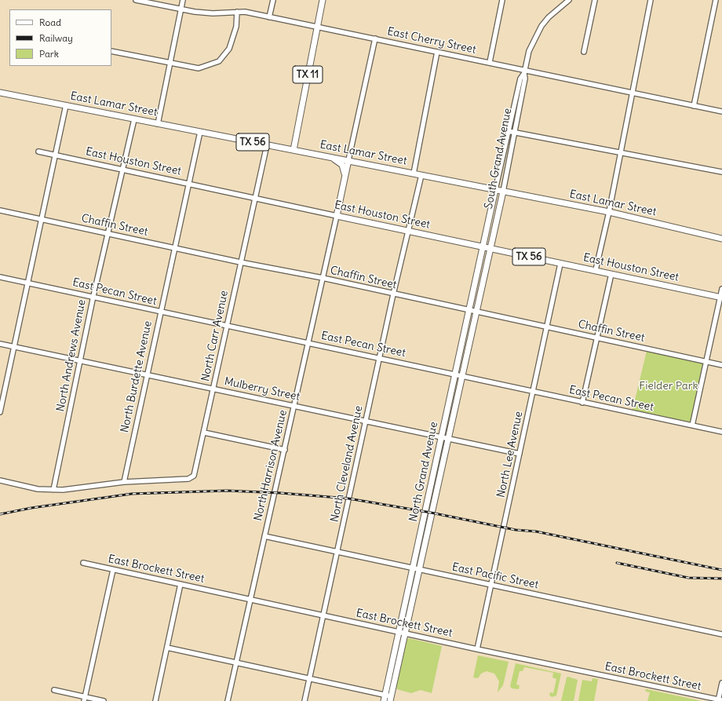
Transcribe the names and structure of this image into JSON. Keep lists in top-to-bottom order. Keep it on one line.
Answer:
{"streets":{"main road":["TX 11","East Lamar Street","TX 56","South Grand Avenue","East Houston Street","North Grand Avenue"],"street":["East Cherry Street","Chaffin Street","East Pecan Street","North Carr Avenue","North Andrews Avenue","North Burdette Avenue","Mulberry Street","North Lee Avenue","North Cleveland Avenue","North Harrison Avenue","East Brockett Street","East Pacific Street"]},"crossings":[["East Cherry Street","TX 11"],["East Cherry Street","South Grand Avenue"],["TX 11","East Lamar Street"],["East Lamar Street","South Grand Avenue"],["East Lamar Street","North Carr Avenue"],["East Lamar Street","North Andrews Avenue"],["East Lamar Street","North Burdette Avenue"],["East Lamar Street","North Cleveland Avenue"],["South Grand Avenue","East Houston Street"],["South Grand Avenue","North Grand Avenue"],["East Houston Street","North Carr Avenue"],["East Houston Street","North Andrews Avenue"],["East Houston Street","North Burdette Avenue"],["East Houston Street","North Lee Avenue"],["East Houston Street","North Cleveland Avenue"],["East Houston Street","North Harrison Avenue"],["East Houston Street","North Grand Avenue"],["Chaffin Street","North Carr Avenue"],["Chaffin Street","North Andrews Avenue"],["Chaffin Street","North Burdette Avenue"],["Chaffin Street","North Lee Avenue"],["Chaffin Street","North Cleveland Avenue"],["Chaffin Street","North Harrison Avenue"],["Chaffin Street","North Grand Avenue"],["East Pecan Street","North Carr Avenue"],["East Pecan Street","North Andrews Avenue"],["East Pecan Street","North Burdette Avenue"],["East Pecan Street","North Lee Avenue"],["East Pecan Street","North Cleveland Avenue"],["East Pecan Street","North Harrison Avenue"],["East Pecan Street","North Grand Avenue"],["North Carr Avenue","North Burdette Avenue"],["North Carr Avenue","Mulberry Street"],["North Andrews Avenue","Mulberry Street"],["North Burdette Avenue","Mulberry Street"],["Mulberry Street","North Lee Avenue"],["Mulberry Street","North Cleveland Avenue"],["Mulberry Street","North Harrison Avenue"],["Mulberry Street","North Grand Avenue"],["North Lee Avenue","East Brockett Street"],["North Lee Avenue","East Pacific Street"],["North Cleveland Avenue","East Brockett Street"],["North Cleveland Avenue","East Pacific Street"],["North Harrison Avenue","East Brockett Street"],["North Harrison Avenue","East Pacific Street"],["North Grand Avenue","East Brockett Street"],["North Grand Avenue","East Pacific Street"]],"parks":["Fielder Park"],"legend":["Road","Railway","Park"]}
